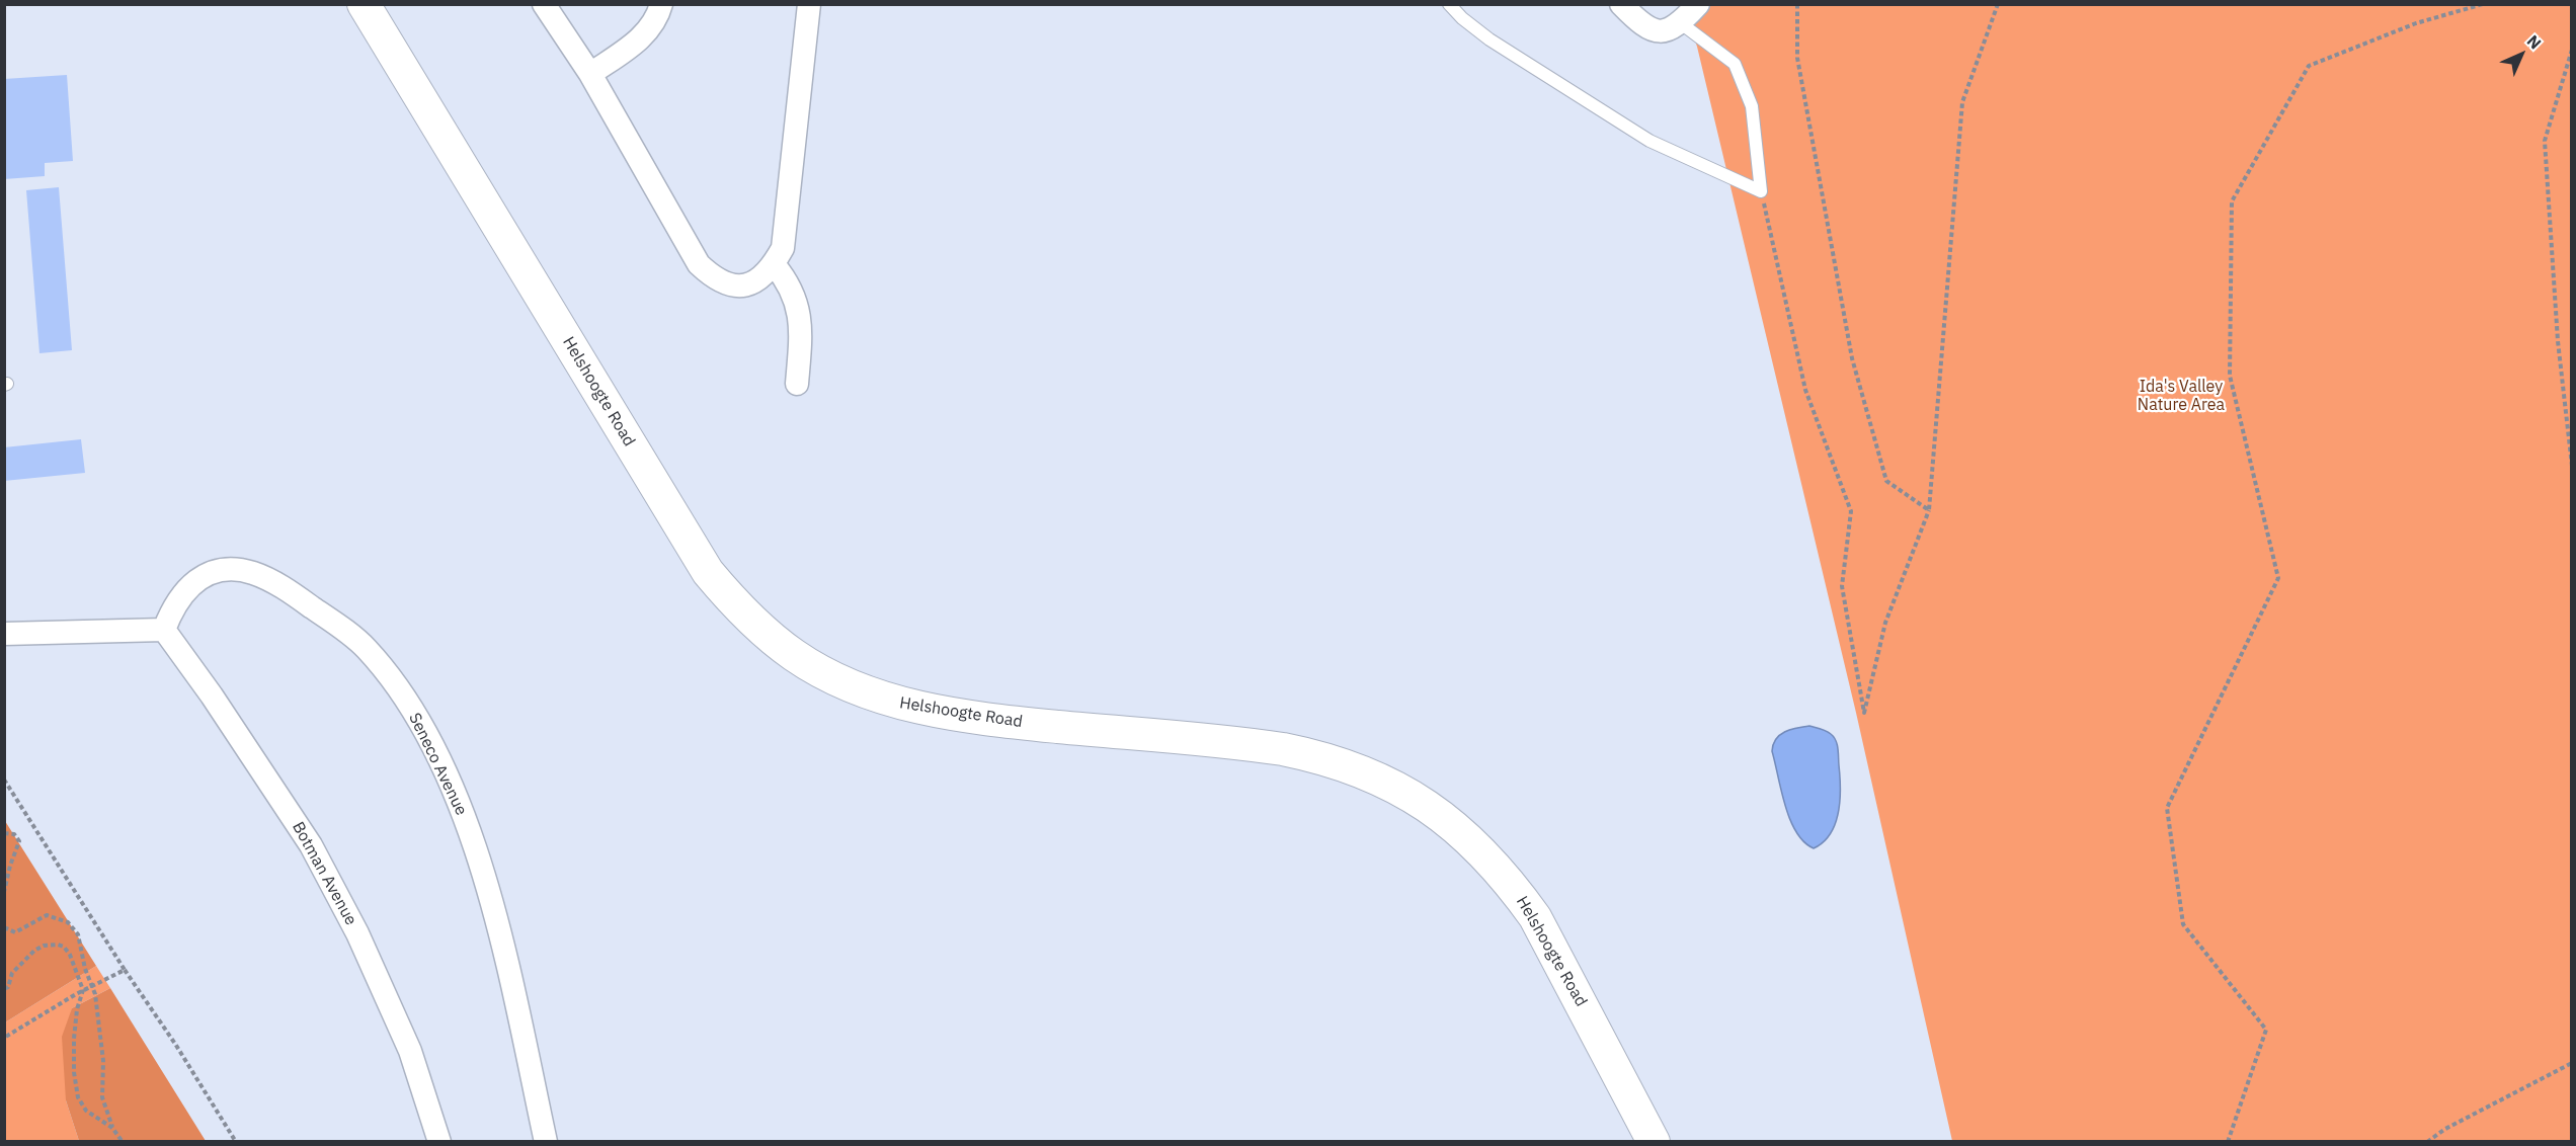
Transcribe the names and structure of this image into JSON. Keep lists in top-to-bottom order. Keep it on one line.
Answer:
{"streets":{"main road":["Helshoogte Road"],"street":["Seneco Avenue","Botman Avenue"]},"crossings":[["Seneco Avenue","Botman Avenue"]],"parks":["Ida's Valley Nature Area"],"north":"top right"}
